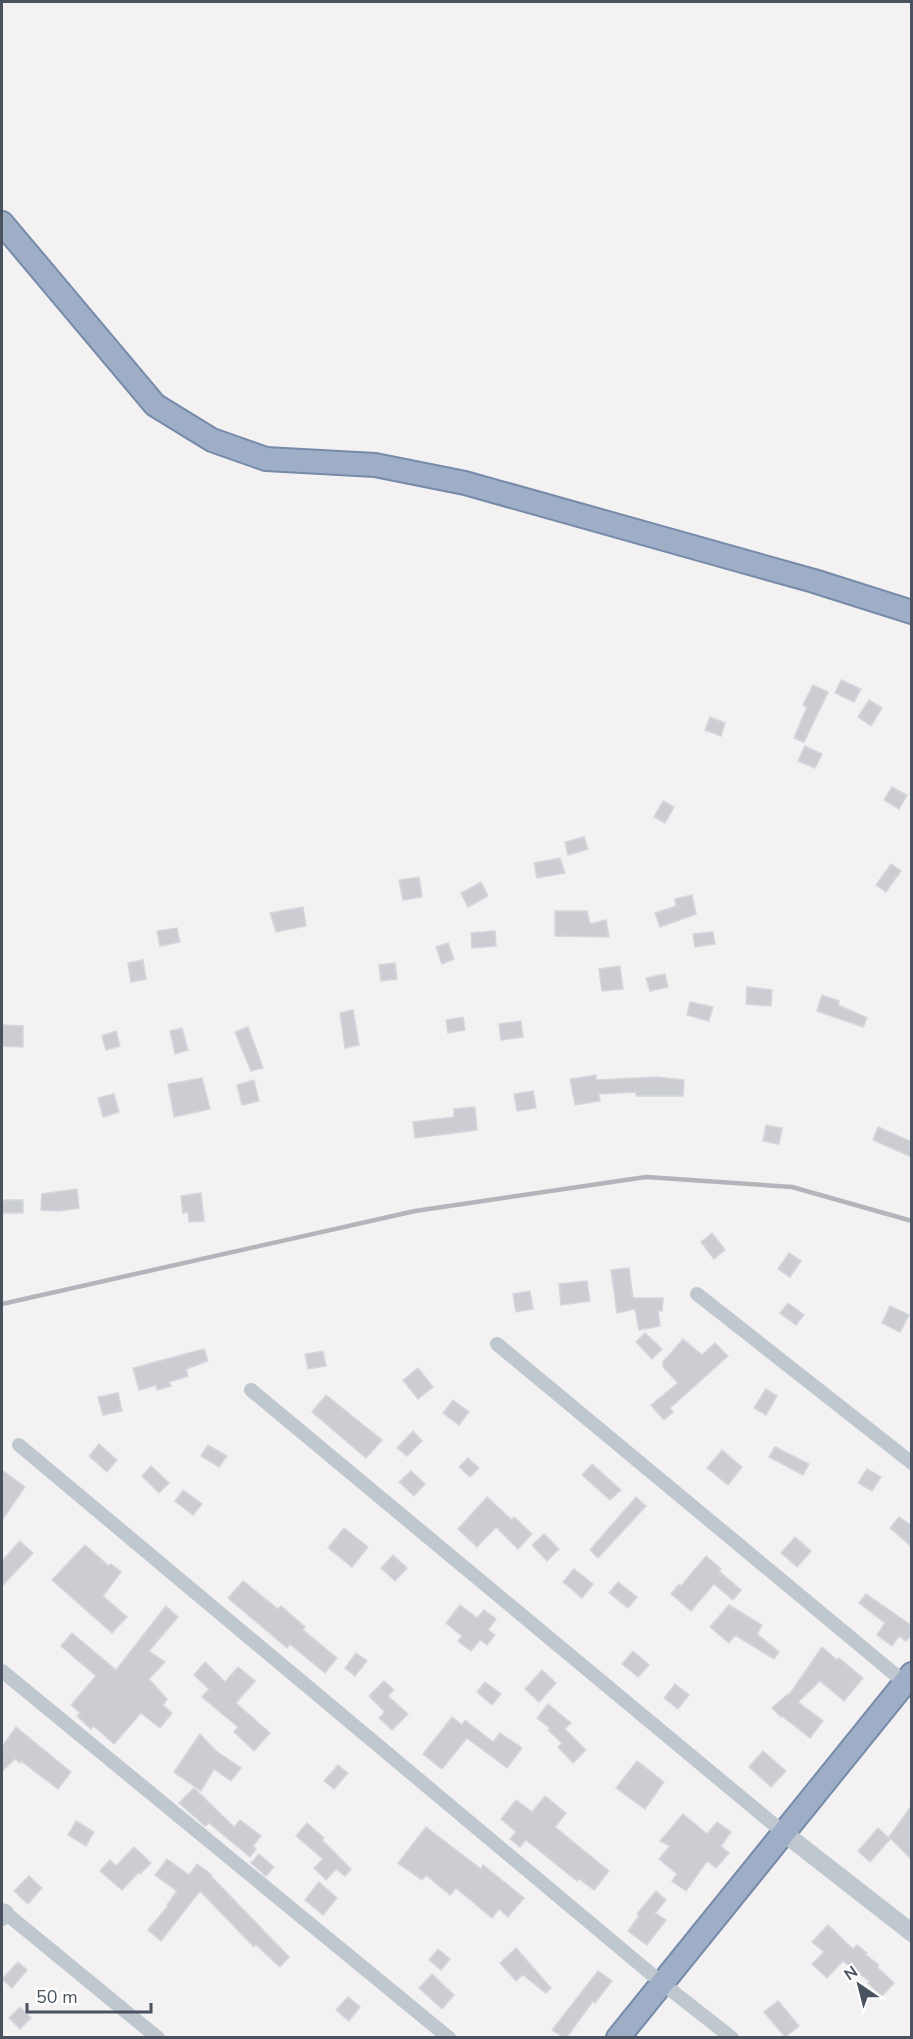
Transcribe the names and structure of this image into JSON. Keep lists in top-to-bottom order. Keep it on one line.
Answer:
{"scale_bar":"50 m","north":"top left"}
